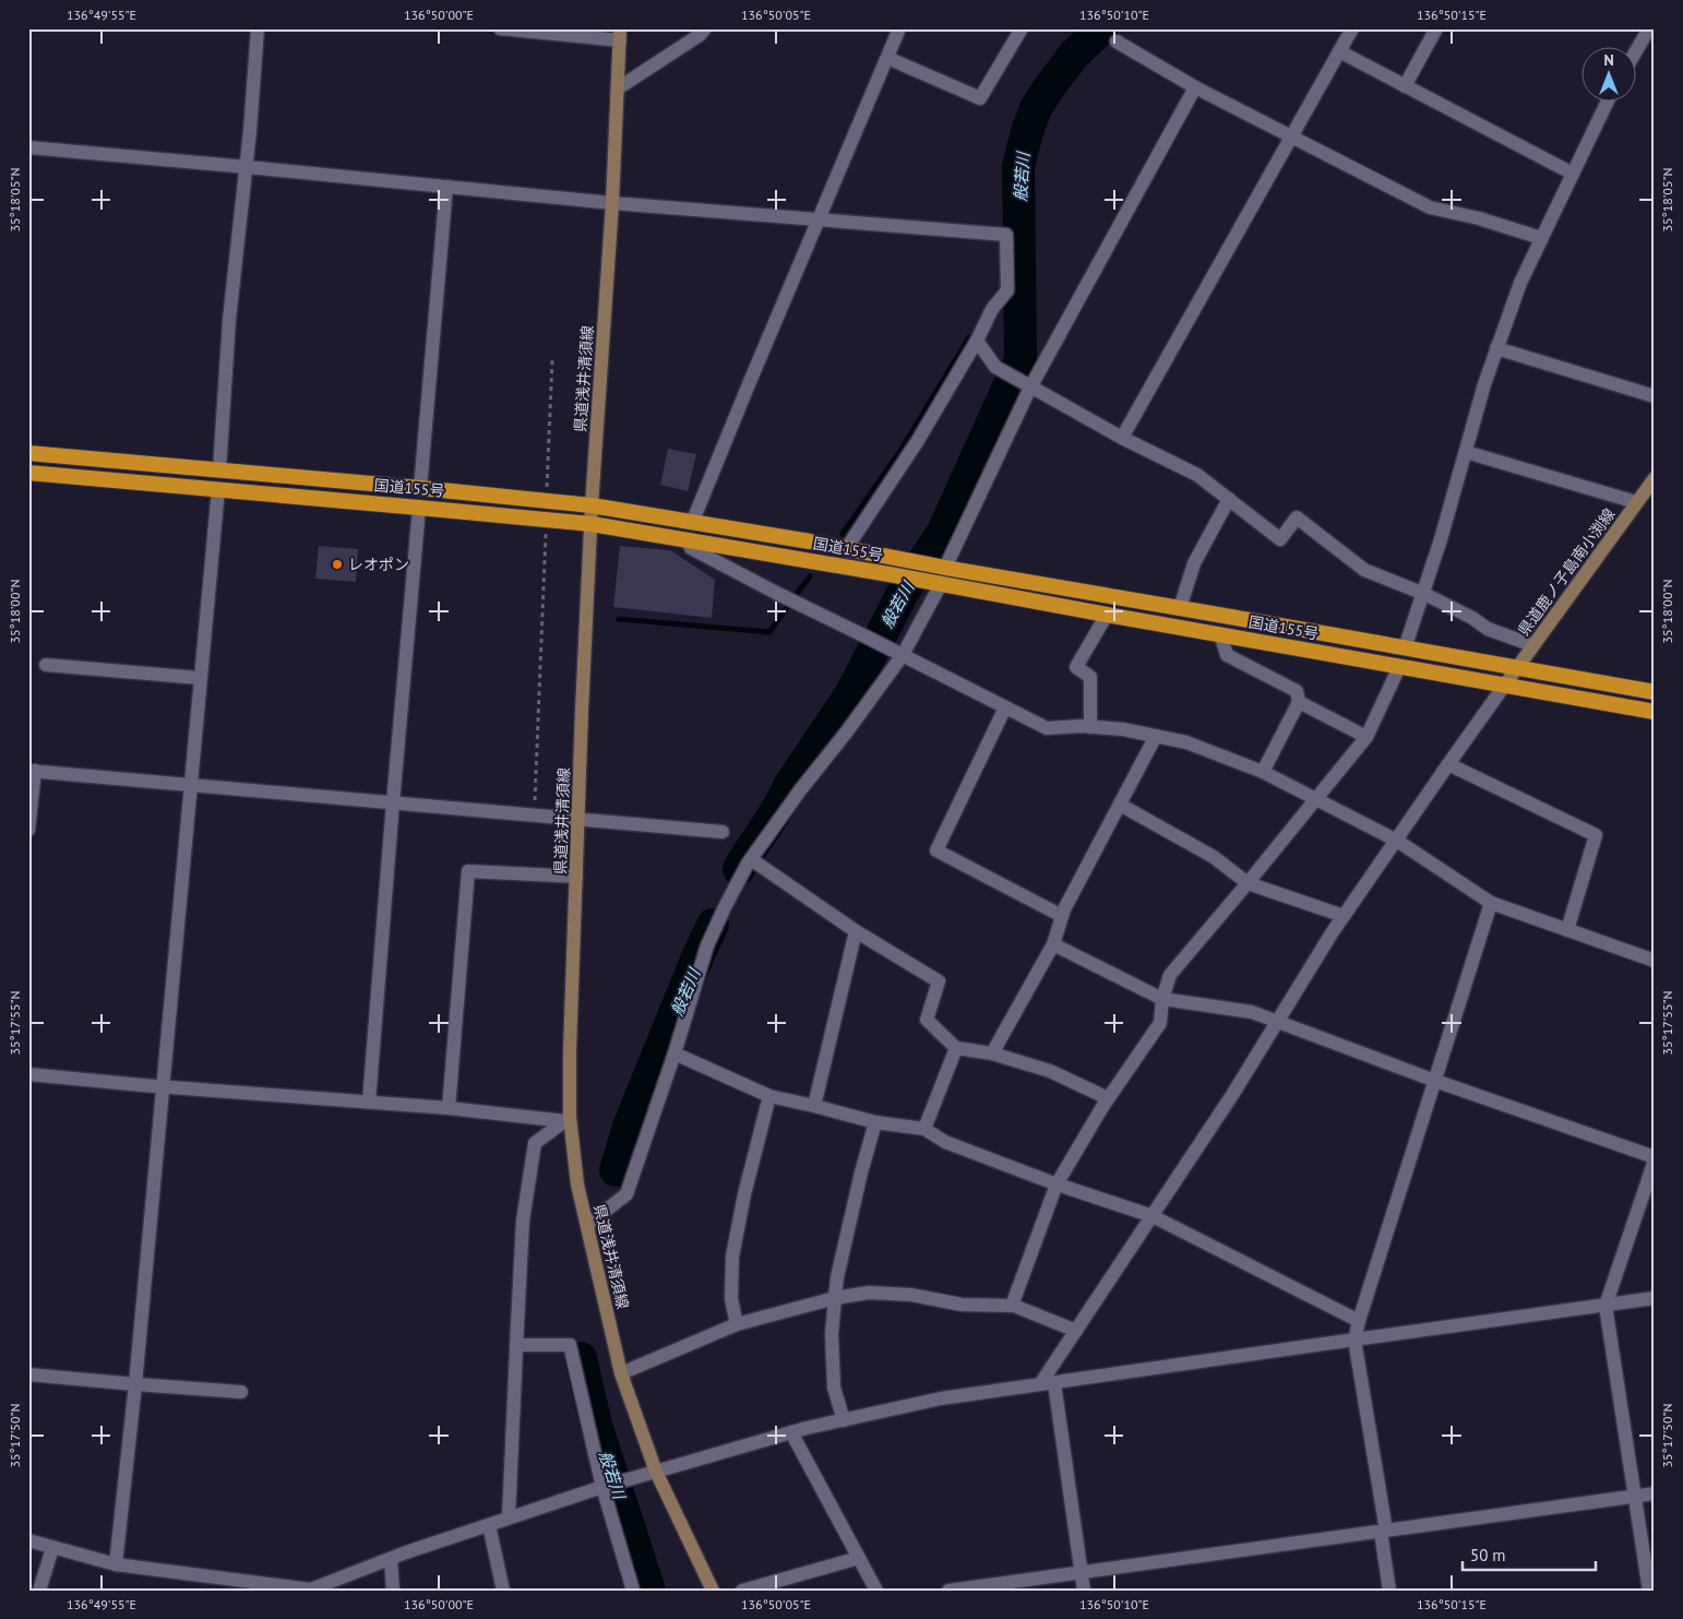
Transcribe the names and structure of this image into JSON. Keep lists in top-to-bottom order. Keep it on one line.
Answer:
{"streets":{"highway":["国道155号"],"main road":["県道浅井清須線","県道鹿ノ子島南小渕線"]},"crossings":[["県道浅井清須線","国道155号"],["国道155号","県道鹿ノ子島南小渕線"]],"water":["般若川"],"places":["レオポン"],"scale_bar":"50 m","north":"top","coordinates":["136°49'55\"E","136°50'00\"E","136°50'05\"E","136°50'10\"E","136°50'15\"E","35°18'05\"N","35°18'00\"N","35°17'55\"N","35°17'50\"N"]}
